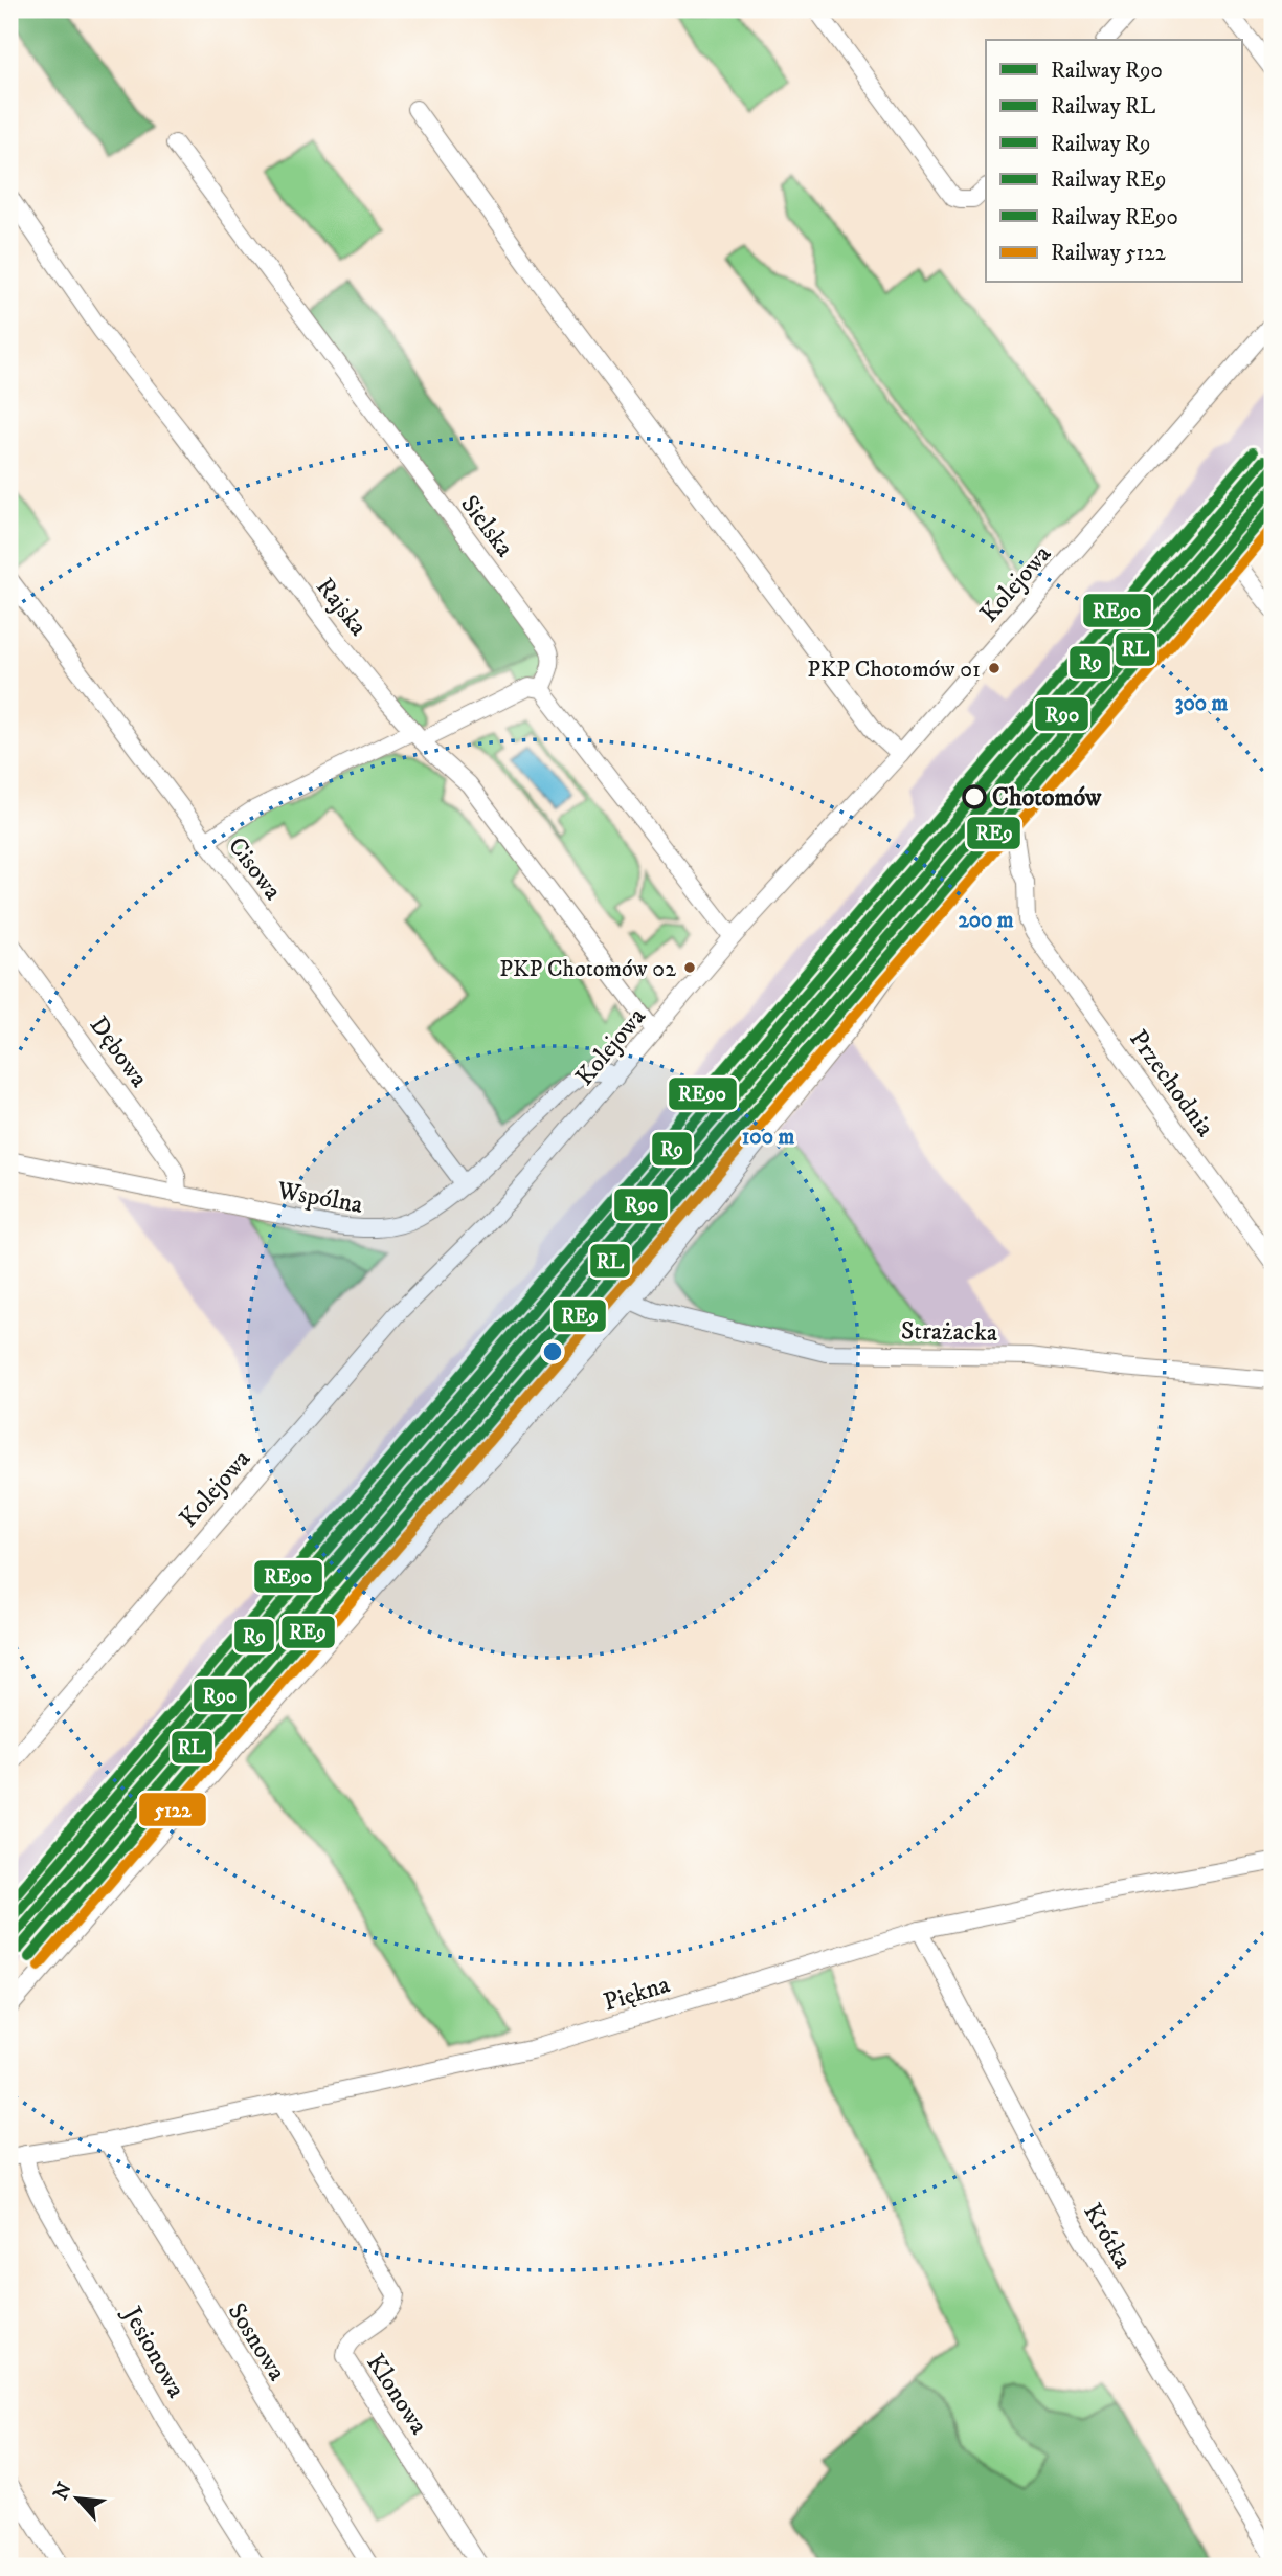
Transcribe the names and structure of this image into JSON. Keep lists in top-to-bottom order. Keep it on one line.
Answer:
{"streets":{"street":["Sielska","Kolejowa","Rajska","Cisowa","Dębowa","Przechodnia","Wspólna","Strażacka","Piękna","Krótka","Sosnowa","Jesionowa","Klonowa"]},"crossings":[["Kolejowa","Rajska"],["Kolejowa","Wspólna"],["Cisowa","Wspólna"],["Dębowa","Wspólna"],["Piękna","Krótka"],["Piękna","Sosnowa"],["Piękna","Jesionowa"],["Piękna","Klonowa"]],"places":["PKP Chotomów 01","Chotomów","PKP Chotomów 02"],"lines":["rail line RE90","rail line R9","rail line R90","rail line RL","rail line RE9","rail line 5122"],"legend":["Railway R90","Railway RL","Railway R9","Railway RE9","Railway RE90","Railway 5122"],"north":"top left","rings":["300 m","200 m","100 m"]}
